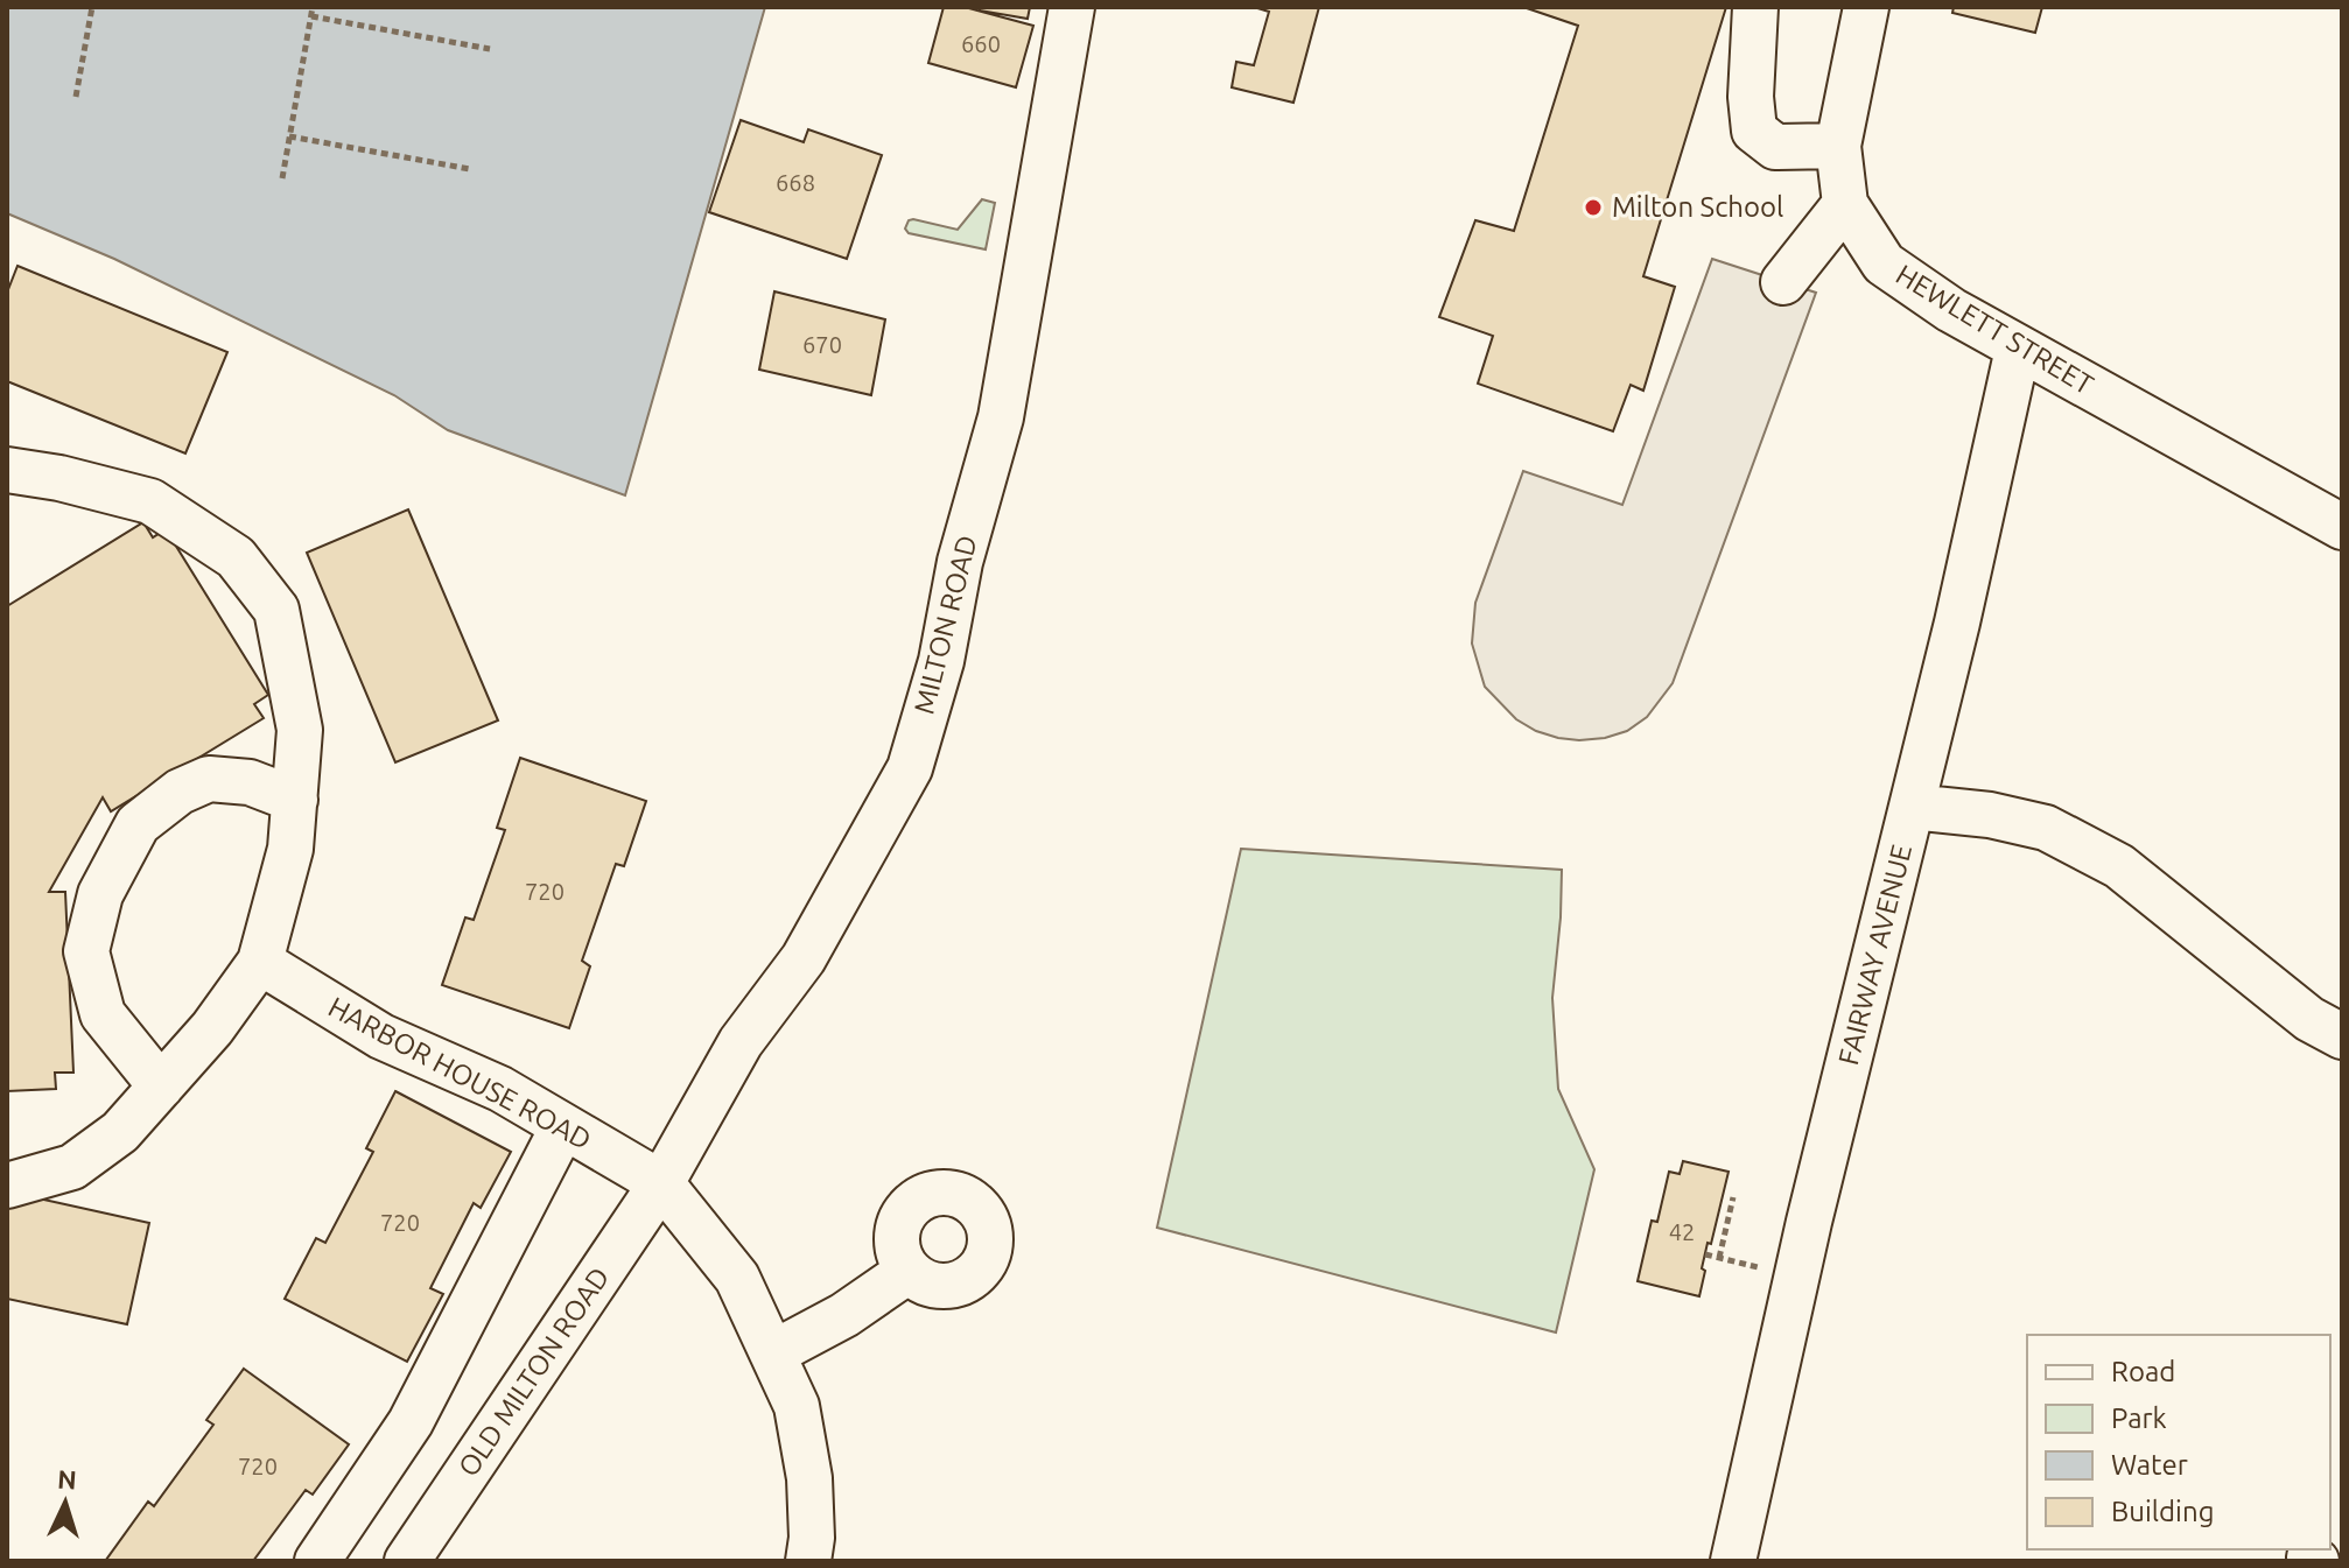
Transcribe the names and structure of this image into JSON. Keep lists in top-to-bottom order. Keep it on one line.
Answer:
{"streets":{"street":["HEWLETT STREET","MILTON ROAD","FAIRWAY AVENUE","HARBOR HOUSE ROAD","OLD MILTON ROAD"]},"crossings":[["HEWLETT STREET","FAIRWAY AVENUE"],["MILTON ROAD","HARBOR HOUSE ROAD"],["MILTON ROAD","OLD MILTON ROAD"],["HARBOR HOUSE ROAD","OLD MILTON ROAD"]],"places":["Milton School"],"house_numbers":["660","668","670","720","720","42","720"],"legend":["Road","Park","Water","Building"],"north":"top"}
